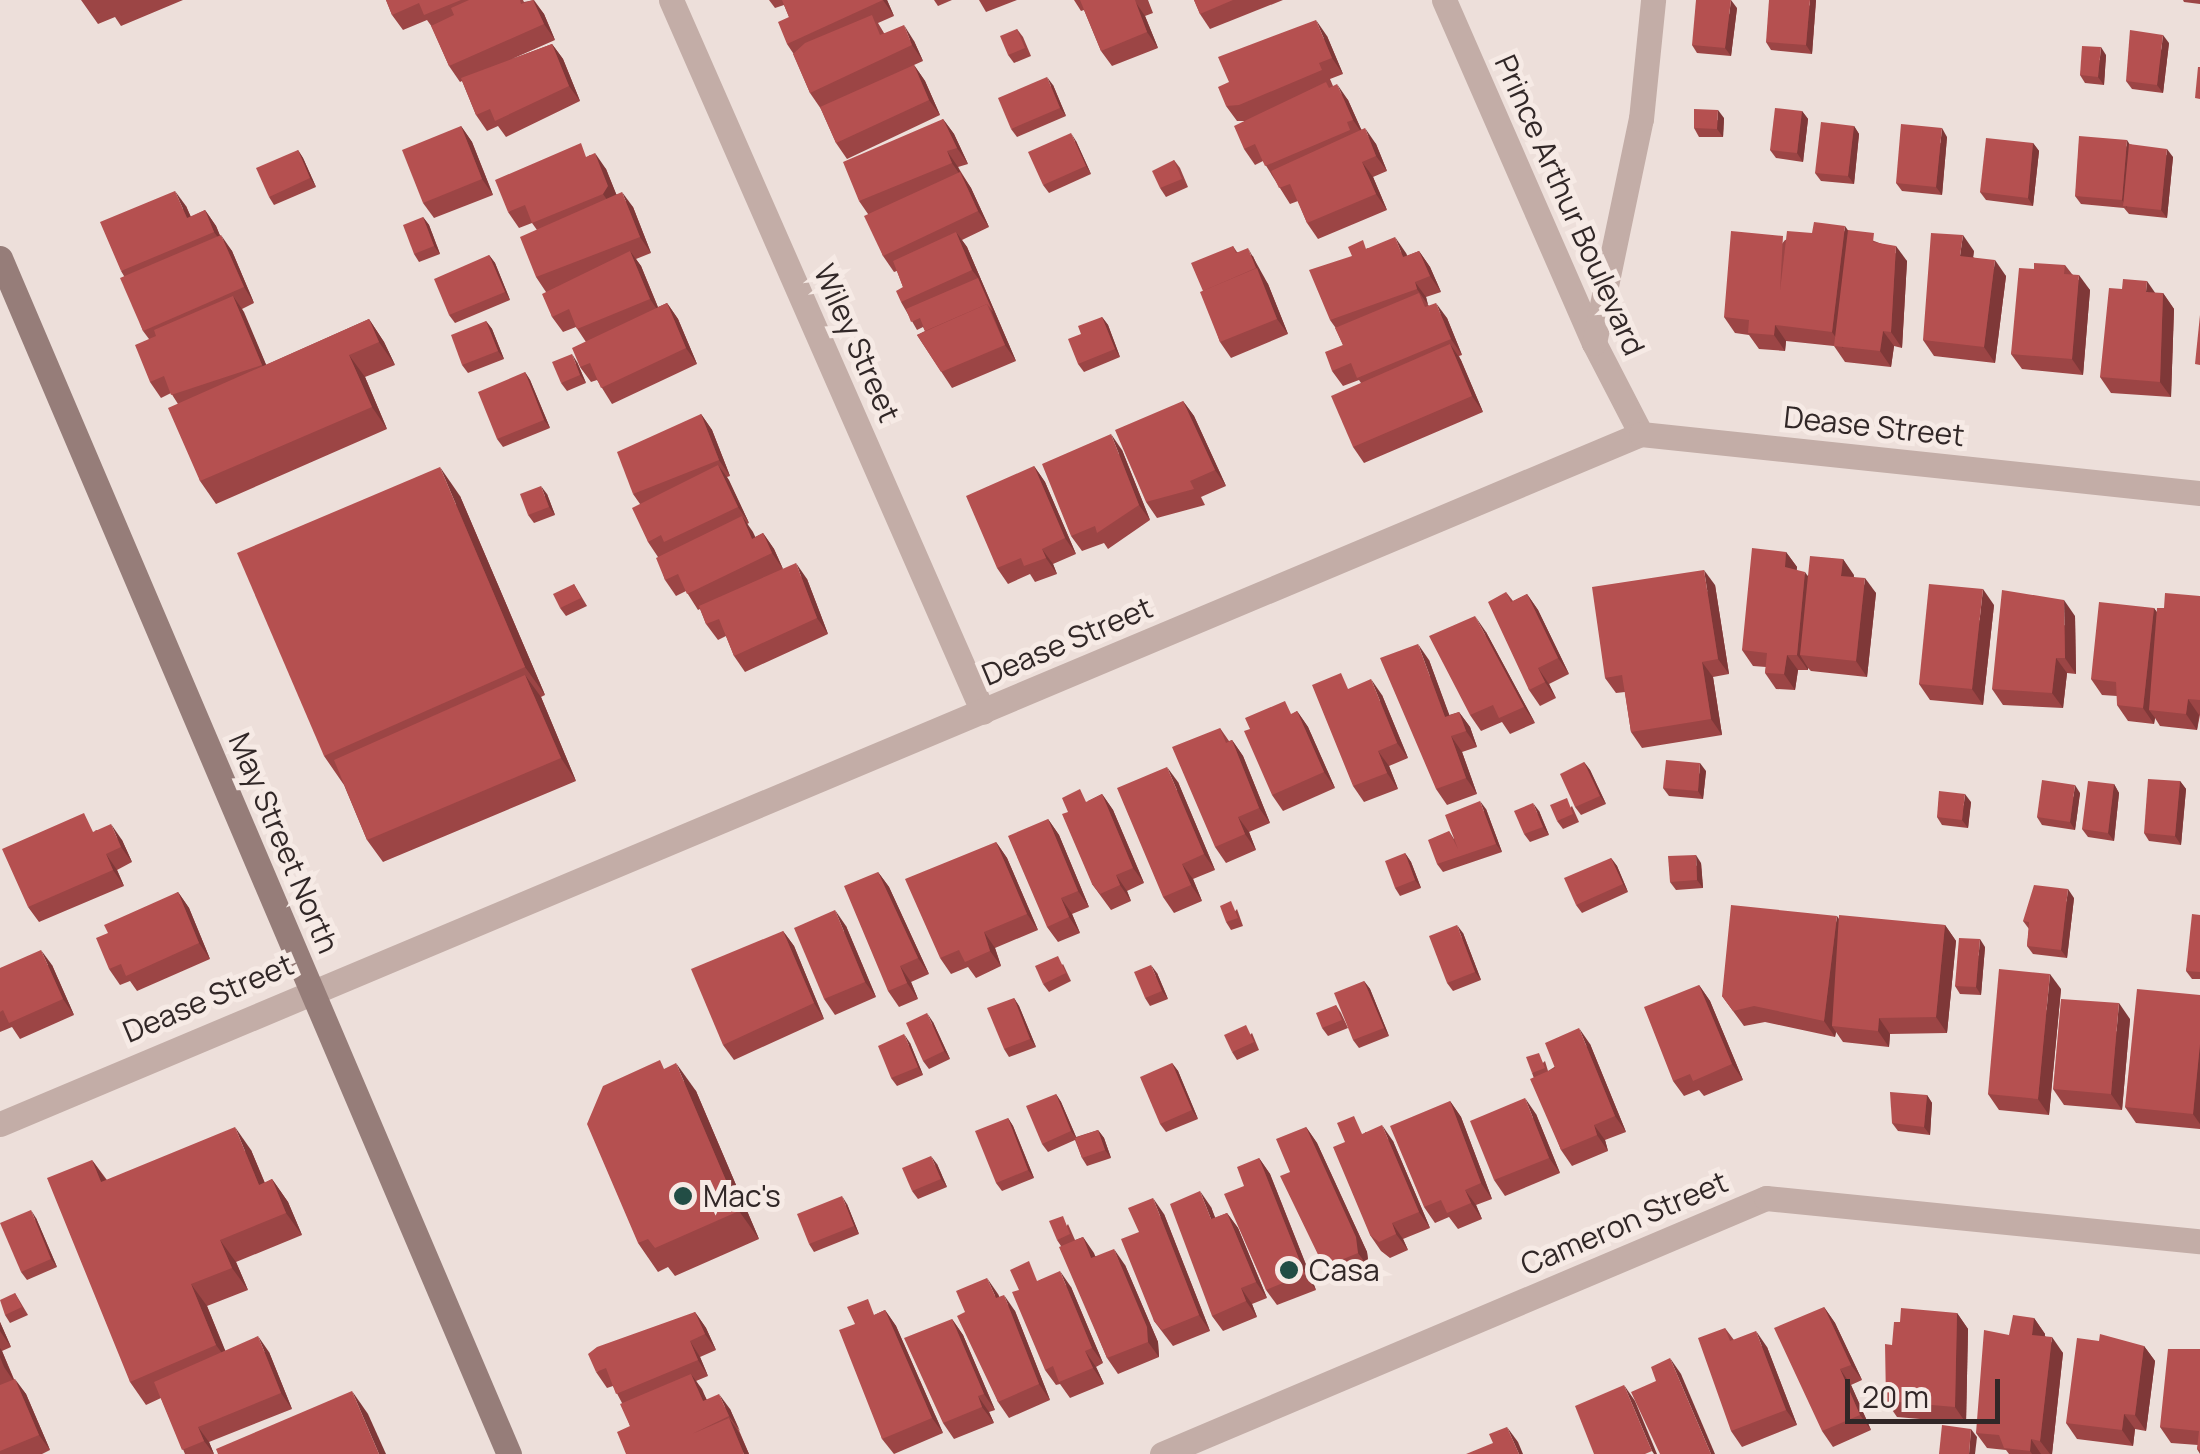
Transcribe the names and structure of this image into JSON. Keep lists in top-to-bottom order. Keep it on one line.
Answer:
{"streets":{"main road":["May Street North"],"street":["Prince Arthur Boulevard","Wiley Street","Dease Street","Cameron Street"]},"crossings":[["Prince Arthur Boulevard","Dease Street"],["Wiley Street","Dease Street"],["Dease Street","May Street North"]],"places":["Mac's","Casa"],"scale_bar":"20 m"}
